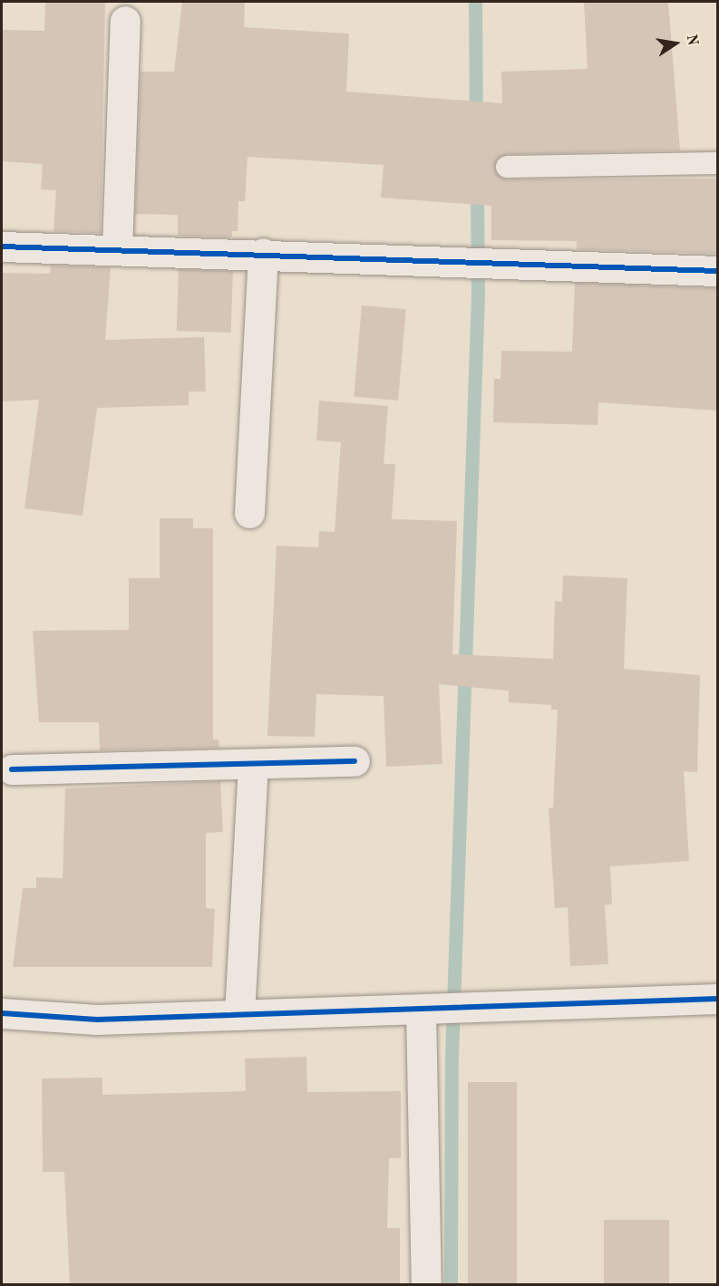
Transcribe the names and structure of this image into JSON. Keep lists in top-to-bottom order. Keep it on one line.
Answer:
{"north":"right"}
